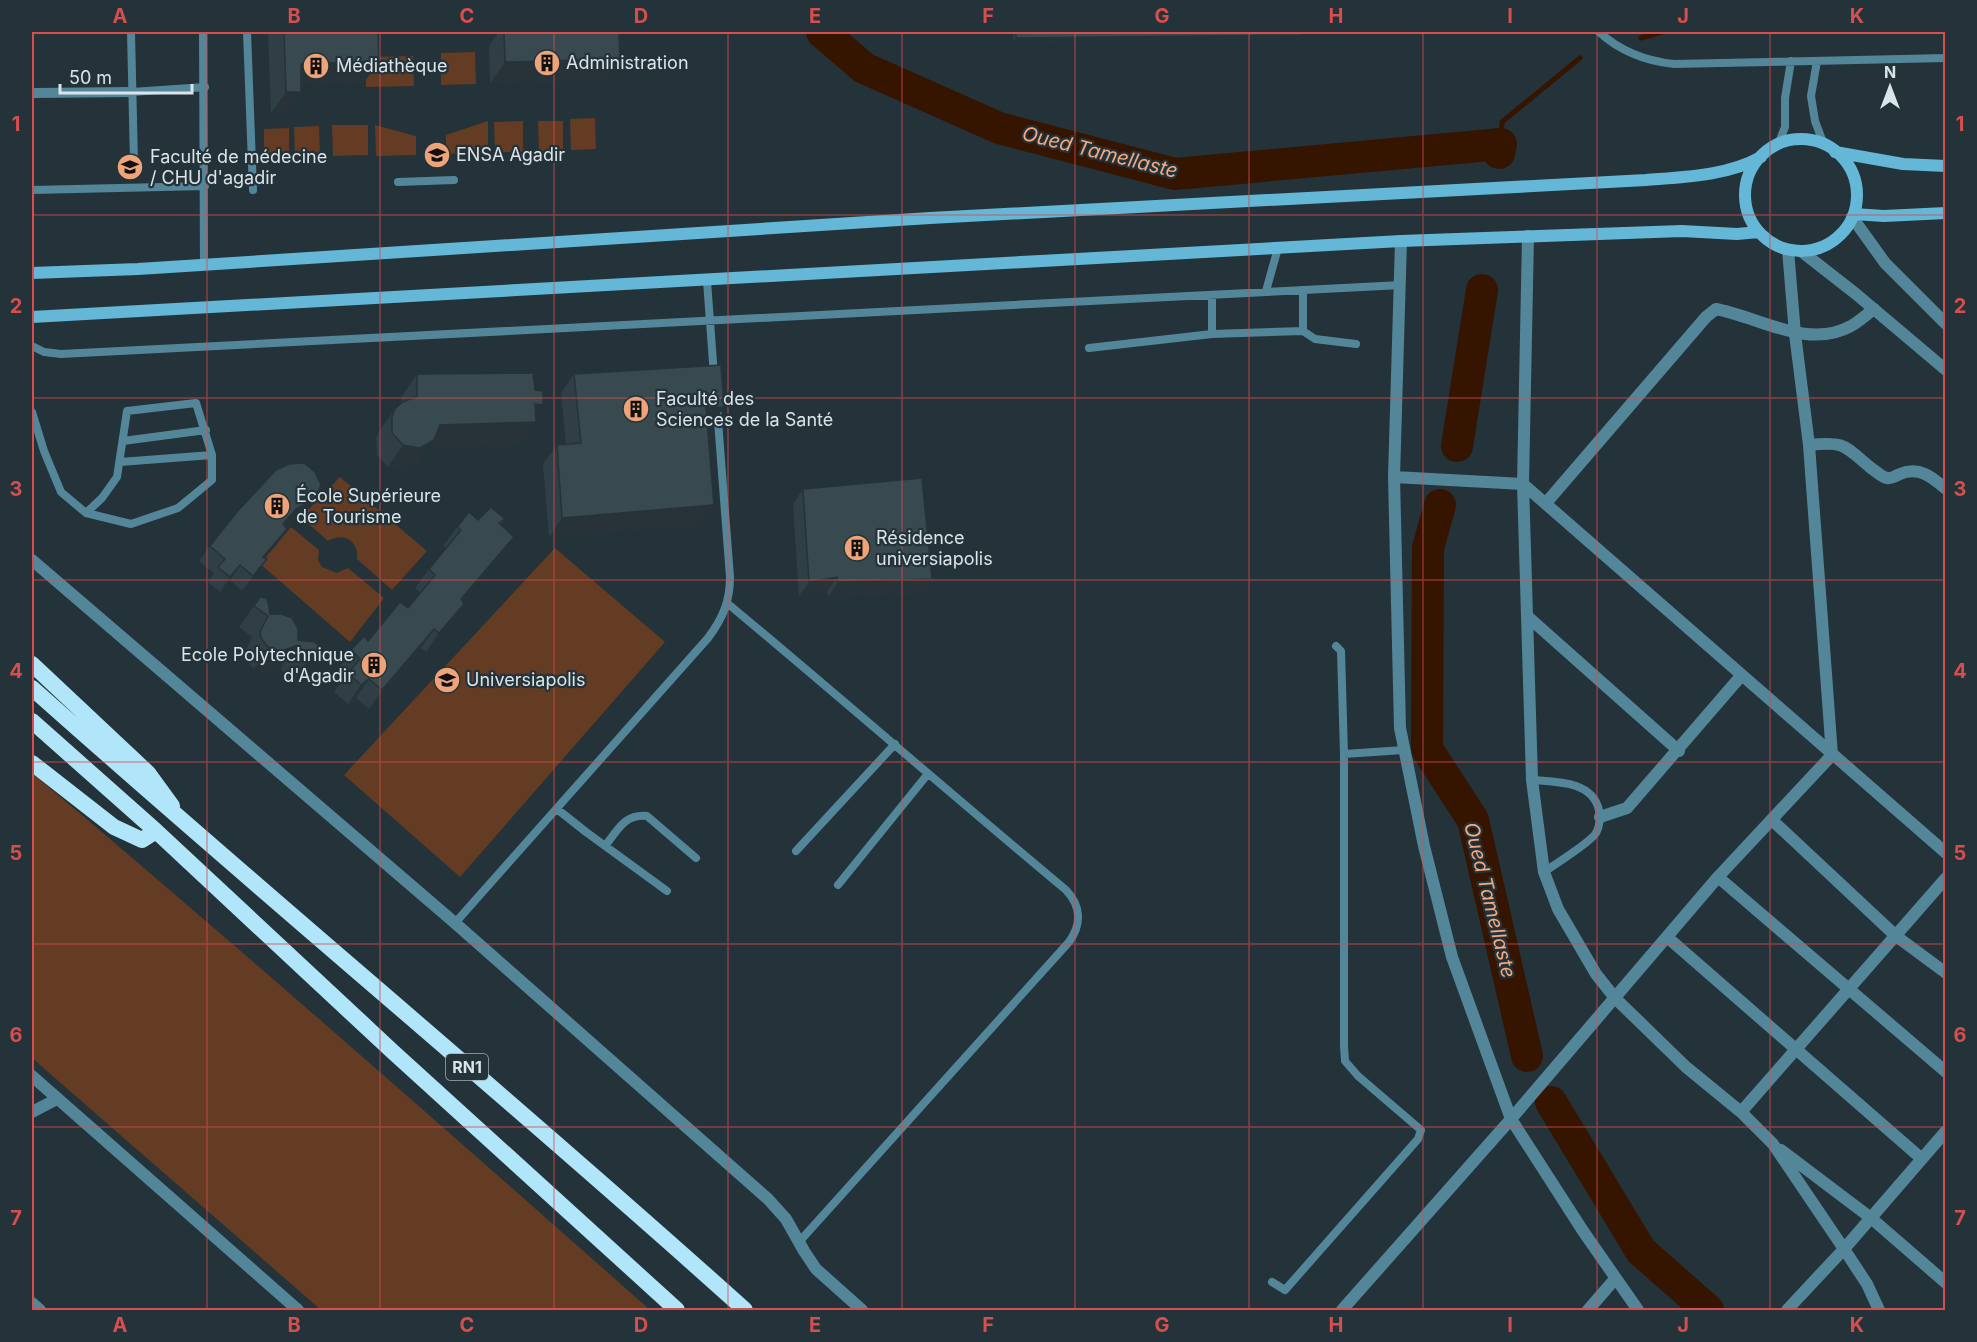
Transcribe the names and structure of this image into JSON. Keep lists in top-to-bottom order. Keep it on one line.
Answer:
{"streets":{"highway":["RN1"]},"water":["Oued Tamellaste"],"places":{"building":["Administration","Médiathèque","Faculté des Sciences de la Santé","École Supérieure de Tourisme","Résidence universiapolis","Ecole Polytechnique d'Agadir"],"school or university":["ENSA Agadir","Faculté de médecine / CHU d'agadir","Universiapolis"]},"scale_bar":"50 m","north":"top","grid":{"columns":["A","B","C","D","E","F","G","H","I","J","K"],"rows":["1","2","3","4","5","6","7"]}}
